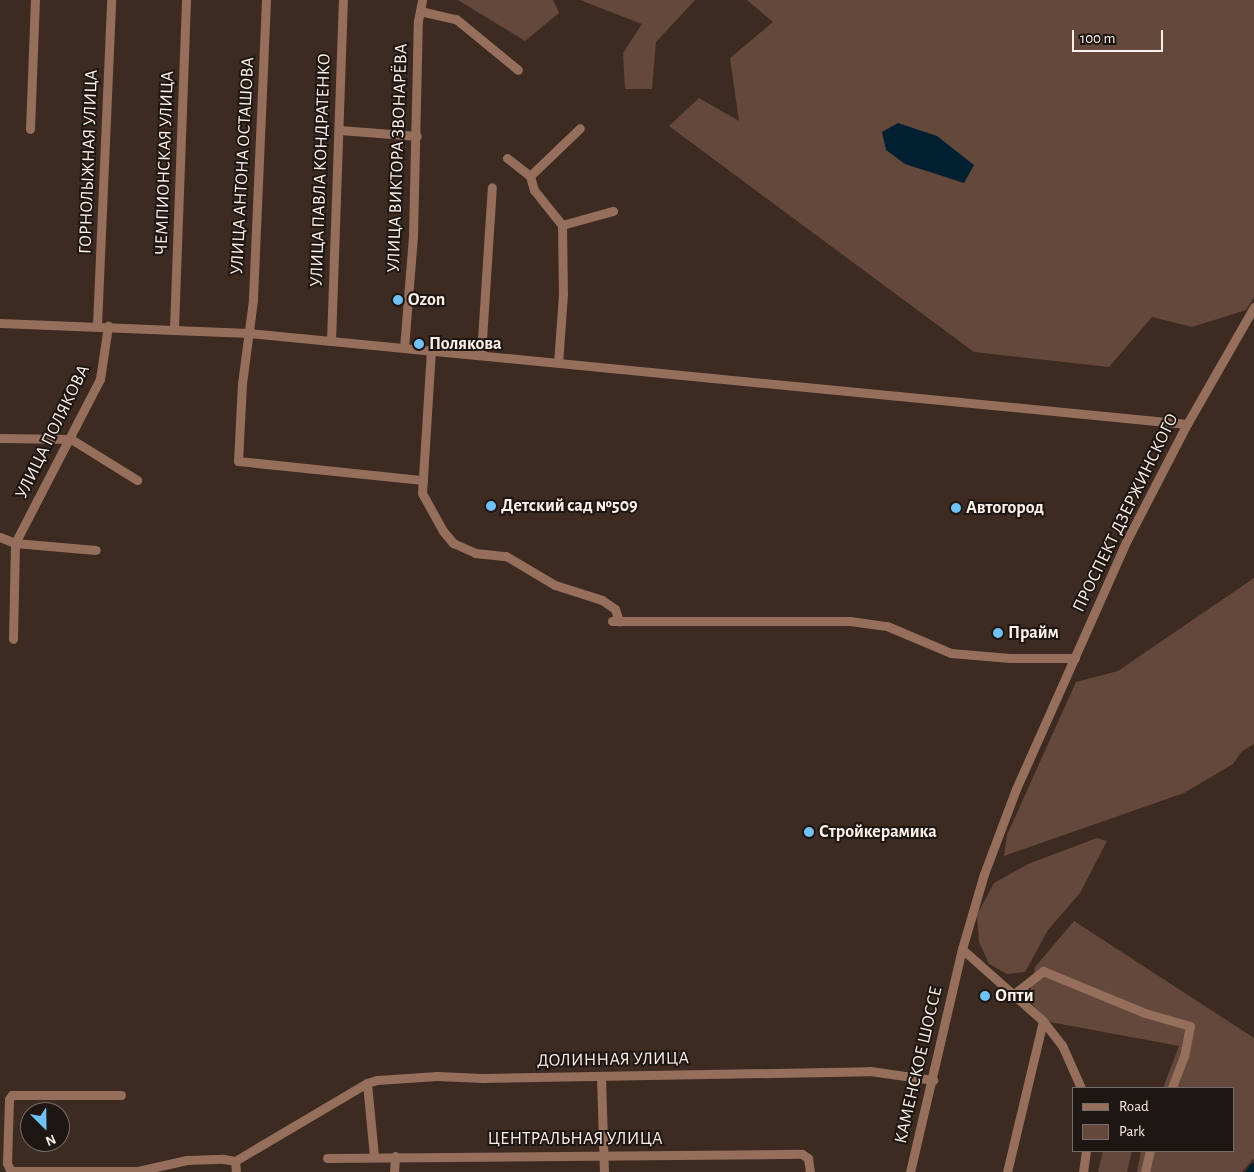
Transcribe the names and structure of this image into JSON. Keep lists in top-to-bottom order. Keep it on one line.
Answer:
{"streets":{"street":["УЛИЦА ВИКТОРА ЗВОНАРЁВА","ГОРНОЛЫЖНАЯ УЛИЦА","ЧЕМПИОНСКАЯ УЛИЦА","УЛИЦА АНТОНА ОСТАШОВА","УЛИЦА ПАВЛА КОНДРАТЕНКО","УЛИЦА ПОЛЯКОВА","ПРОСПЕКТ ДЗЕРЖИНСКОГО","ДОЛИННАЯ УЛИЦА","КАМЕНСКОЕ ШОССЕ","ЦЕНТРАЛЬНАЯ УЛИЦА"]},"crossings":[["ПРОСПЕКТ ДЗЕРЖИНСКОГО","КАМЕНСКОЕ ШОССЕ"],["ДОЛИННАЯ УЛИЦА","КАМЕНСКОЕ ШОССЕ"]],"places":["Ozon","Полякова","Детский сад №509","Автогород","Прайм","Стройкерамика","Опти"],"legend":["Road","Park"],"scale_bar":"100 m","north":"bottom right"}
